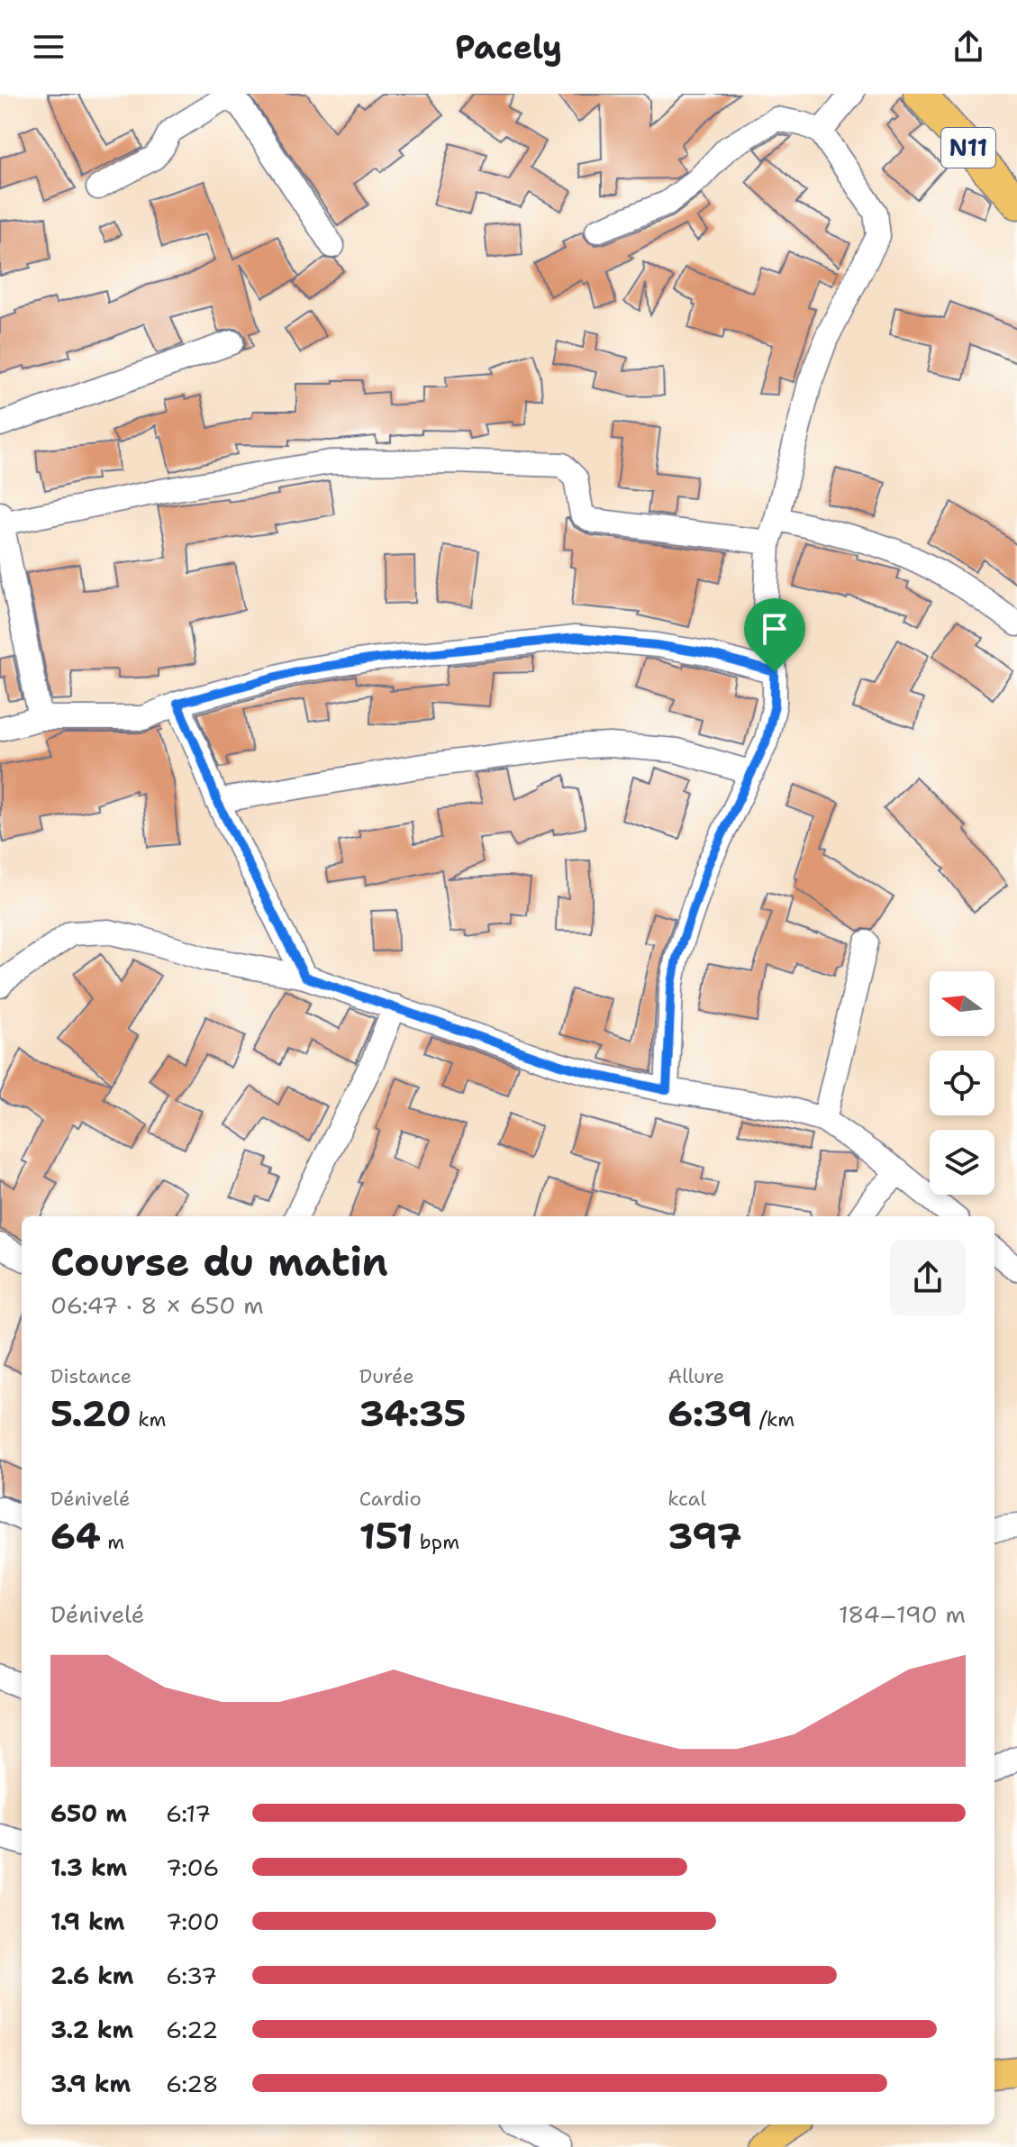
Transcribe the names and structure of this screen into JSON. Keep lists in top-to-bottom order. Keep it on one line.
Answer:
{"streets":{"highway":["N11"]},"north":"left","page":{"header":"Pacely","heading":["Course du matin","06:47 · 8 × 650 m"],"stats":[["Distance","5.20 km"],["Durée","34:35"],["Allure","6:39 /km"],["Dénivelé","64 m"],["Cardio","151 bpm"],["kcal","397"]],"chart":["Dénivelé","184–190 m"],"list":[{"name":"650 m","note":"6:17"},{"name":"1.3 km","note":"7:06"},{"name":"1.9 km","note":"7:00"},{"name":"2.6 km","note":"6:37"},{"name":"3.2 km","note":"6:22"},{"name":"3.9 km","note":"6:28"}]}}
